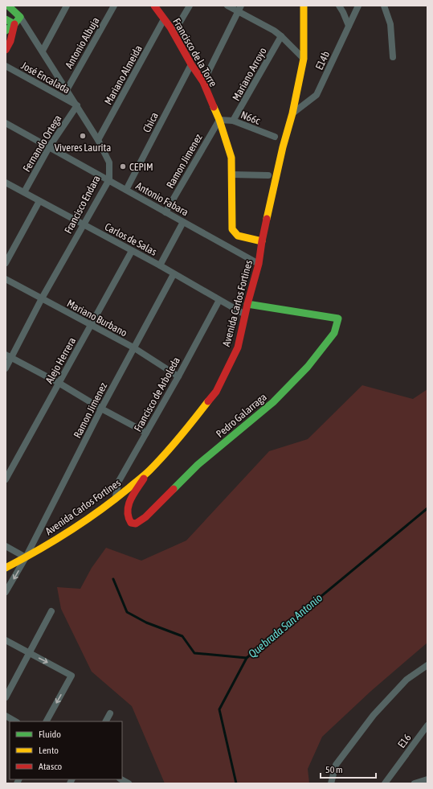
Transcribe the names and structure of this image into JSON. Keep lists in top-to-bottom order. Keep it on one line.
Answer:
{"streets":{"street":["Antonio Albuja","Francisco de la Torre","E14b","Mariano Arroyo","Mariano Almeida","José Encalada","N66c","Chica","Fernando Ortega","Ramon Jimenez","Antonio Fabara","Francisco Endara","Carlos de Salas","Avenida Carlos Fortines","Mariano Burbano","Alejo Herrera","Francisco de Arboleda","Pedro Galarraga","E16"]},"crossings":[["Antonio Albuja","Francisco Endara"],["Francisco de la Torre","Mariano Almeida"],["Francisco de la Torre","N66c"],["Francisco de la Torre","Chica"],["Francisco de la Torre","Ramon Jimenez"],["Francisco de la Torre","Avenida Carlos Fortines"],["E14b","Avenida Carlos Fortines"],["Mariano Arroyo","N66c"],["Mariano Almeida","Francisco Endara"],["José Encalada","Fernando Ortega"],["José Encalada","Francisco Endara"],["N66c","Ramon Jimenez"],["Chica","Antonio Fabara"],["Fernando Ortega","Antonio Fabara"],["Fernando Ortega","Francisco Endara"],["Fernando Ortega","Carlos de Salas"],["Ramon Jimenez","Antonio Fabara"],["Ramon Jimenez","Carlos de Salas"],["Ramon Jimenez","Avenida Carlos Fortines"],["Ramon Jimenez","Mariano Burbano"],["Antonio Fabara","Francisco Endara"],["Antonio Fabara","Avenida Carlos Fortines"],["Francisco Endara","Carlos de Salas"],["Francisco Endara","Mariano Burbano"],["Carlos de Salas","Avenida Carlos Fortines"],["Carlos de Salas","Alejo Herrera"],["Carlos de Salas","Francisco de Arboleda"],["Avenida Carlos Fortines","Francisco de Arboleda"],["Avenida Carlos Fortines","Pedro Galarraga"],["Mariano Burbano","Alejo Herrera"],["Mariano Burbano","Francisco de Arboleda"]],"water":["Quebrada San Antonio"],"places":["Viveres Laurita","CEPIM"],"legend":["Fluido","Lento","Atasco"],"scale_bar":"50 m"}
